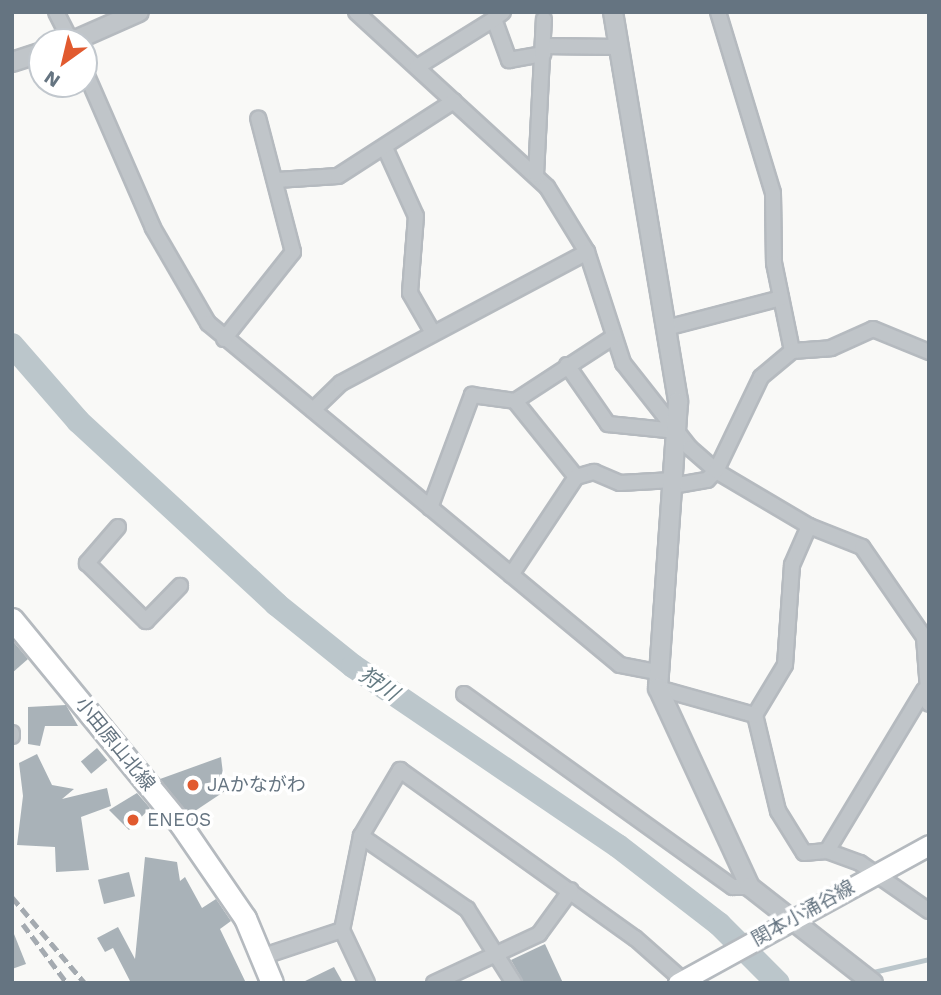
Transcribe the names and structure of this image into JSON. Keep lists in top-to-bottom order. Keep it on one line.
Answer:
{"streets":{"main road":["小田原山北線","関本小涌谷線"]},"water":["狩川"],"places":["JAかながわ","ENEOS"],"north":"bottom left"}
